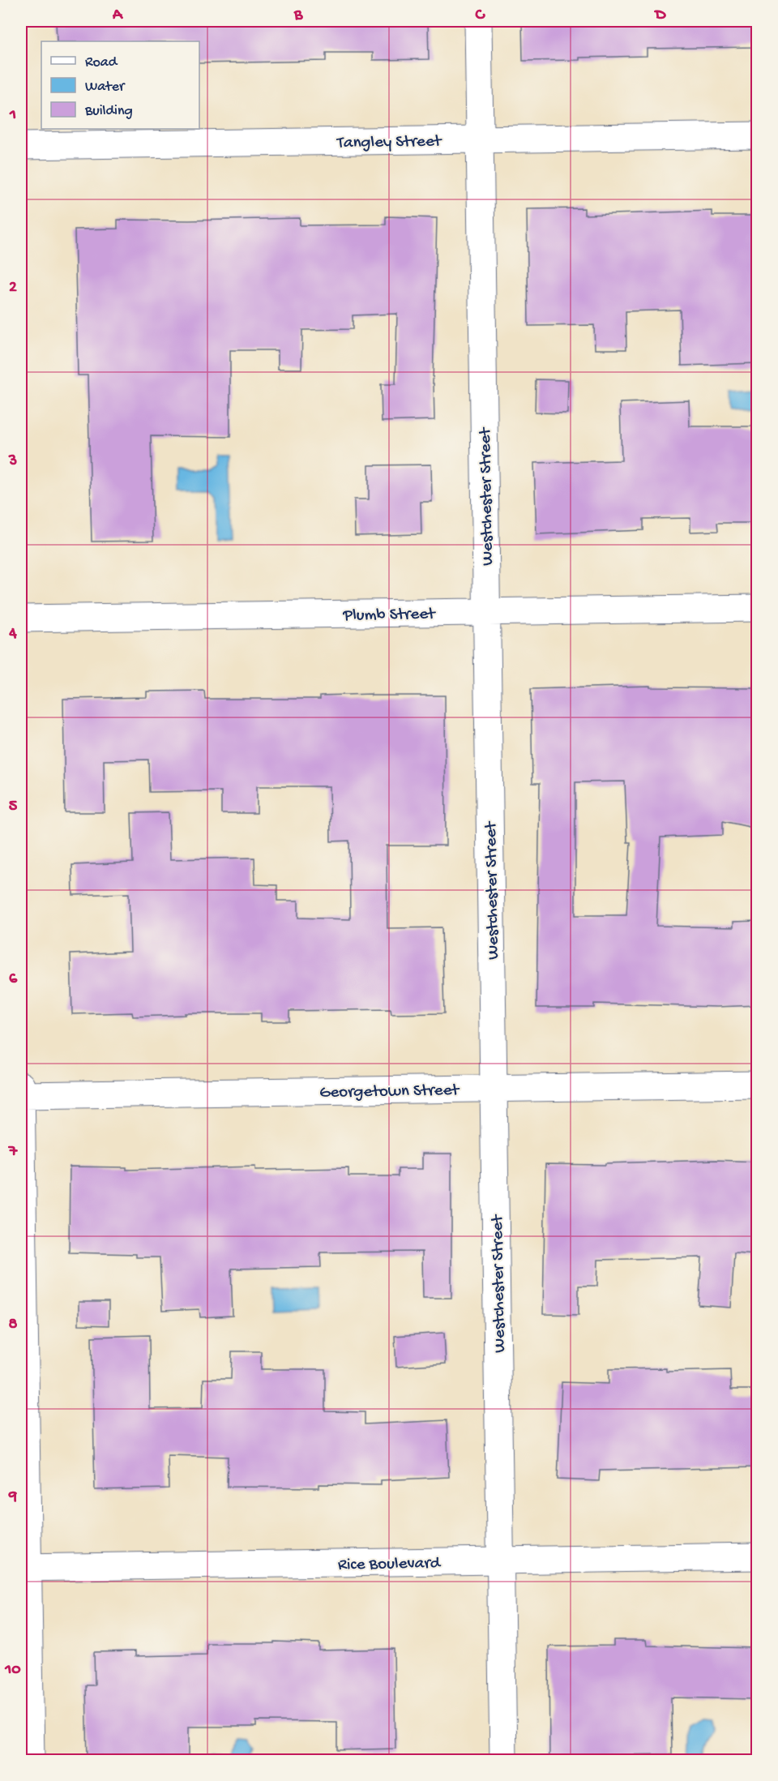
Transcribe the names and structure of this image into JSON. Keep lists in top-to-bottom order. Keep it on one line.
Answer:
{"streets":{"street":["Tangley Street","Westchester Street","Plumb Street","Georgetown Street","Rice Boulevard"]},"crossings":[["Tangley Street","Westchester Street"],["Westchester Street","Plumb Street"],["Westchester Street","Georgetown Street"],["Westchester Street","Rice Boulevard"]],"legend":["Road","Water","Building"],"grid":{"columns":["A","B","C","D"],"rows":["1","2","3","4","5","6","7","8","9","10"]}}
